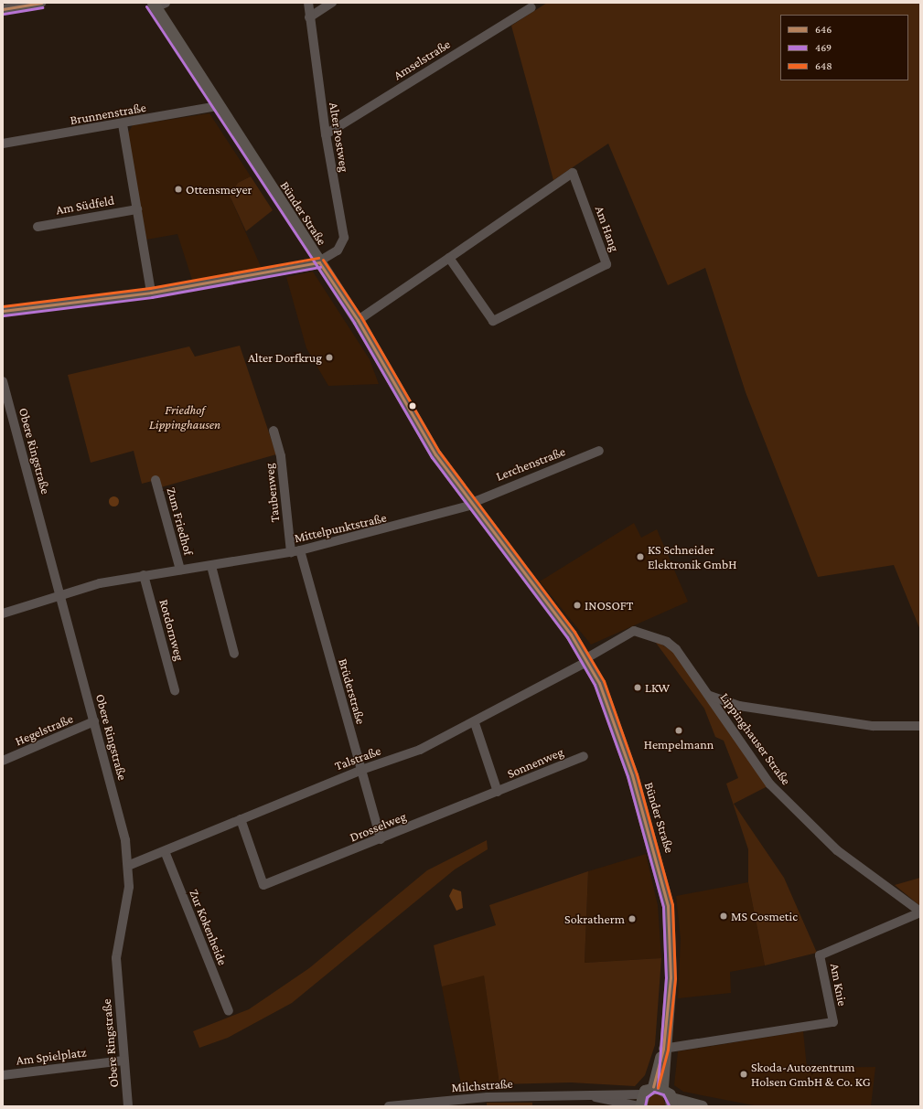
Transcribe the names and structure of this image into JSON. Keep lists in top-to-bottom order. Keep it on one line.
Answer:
{"streets":{"main road":["Bünder Straße"],"street":["Amselstraße","Brunnenstraße","Alter Postweg","Am Südfeld","Am Hang","Obere Ringstraße","Lerchenstraße","Taubenweg","Zum Friedhof","Mittelpunktstraße","Rotdornweg","Brüderstraße","Hegelstraße","Lippinghauser Straße","Talstraße","Sonnenweg","Drosselweg","Zur Kokenheide","Am Knie","Am Spielplatz","Milchstraße"]},"crossings":[["Amselstraße","Alter Postweg"],["Brunnenstraße","Bünder Straße"],["Alter Postweg","Bünder Straße"],["Bünder Straße","Am Hang"],["Bünder Straße","Lerchenstraße"],["Bünder Straße","Mittelpunktstraße"],["Bünder Straße","Lippinghauser Straße"],["Bünder Straße","Talstraße"],["Bünder Straße","Am Knie"],["Obere Ringstraße","Mittelpunktstraße"],["Obere Ringstraße","Hegelstraße"],["Obere Ringstraße","Talstraße"],["Obere Ringstraße","Am Spielplatz"],["Lerchenstraße","Mittelpunktstraße"],["Taubenweg","Mittelpunktstraße"],["Taubenweg","Brüderstraße"],["Zum Friedhof","Mittelpunktstraße"],["Mittelpunktstraße","Rotdornweg"],["Mittelpunktstraße","Brüderstraße"],["Brüderstraße","Talstraße"],["Brüderstraße","Drosselweg"],["Lippinghauser Straße","Talstraße"],["Lippinghauser Straße","Am Knie"],["Talstraße","Drosselweg"],["Talstraße","Zur Kokenheide"],["Sonnenweg","Drosselweg"]],"parks":["Friedhof Lippinghausen"],"places":["Ottensmeyer","Alter Dorfkrug","KS Schneider Elektronik GmbH","INOSOFT","LKW","Hempelmann","MS Cosmetic","Sokratherm","Skoda-Autozentrum Holsen GmbH & Co. KG"],"lines":["transit line 646","transit line 469","transit line 648"],"legend":["646","469","648"]}
